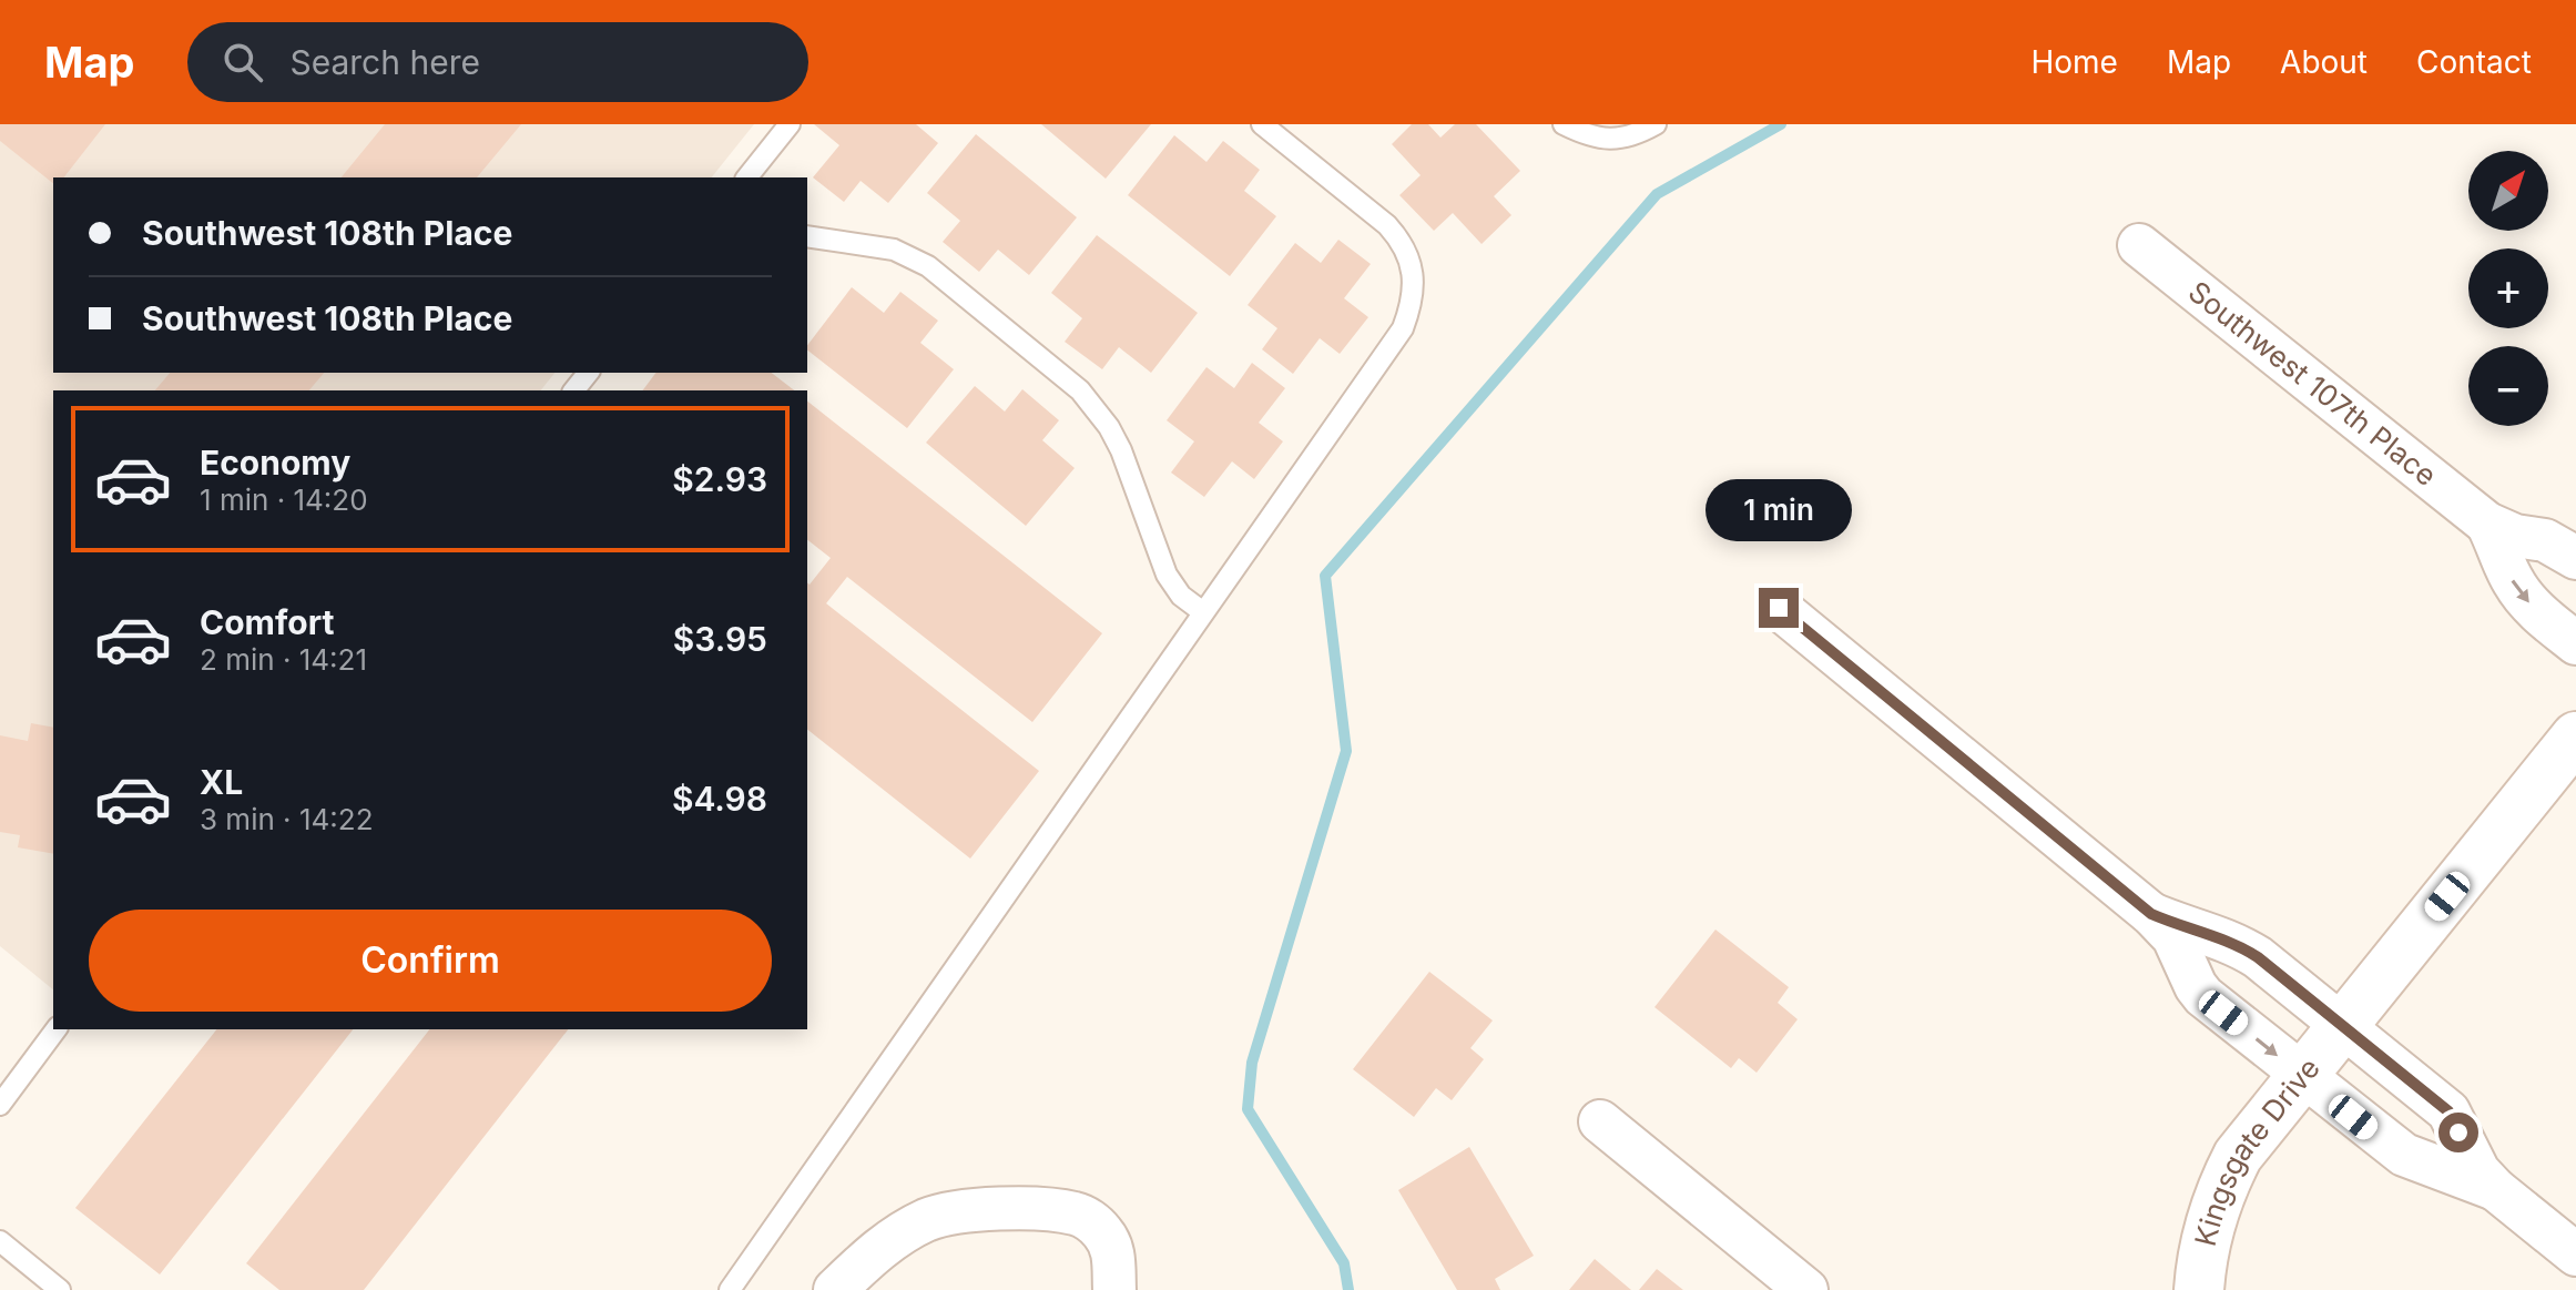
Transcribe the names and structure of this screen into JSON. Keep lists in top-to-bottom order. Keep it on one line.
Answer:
{"streets":{"street":["Southwest 107th Place","Kingsgate Drive"]},"north":"top right","page":{"header":"Map","search":"Search here","nav":["Home","Map","About","Contact"],"map_buttons":["+","−"],"banner":["Southwest 108th Place","Southwest 108th Place"],"list":[{"name":"Economy","note":"1 min · 14:20","value":"$2.93"},{"name":"Comfort","note":"2 min · 14:21","value":"$3.95"},{"name":"XL","note":"3 min · 14:22","value":"$4.98"}],"bubble":"1 min","buttons":"Confirm"}}
